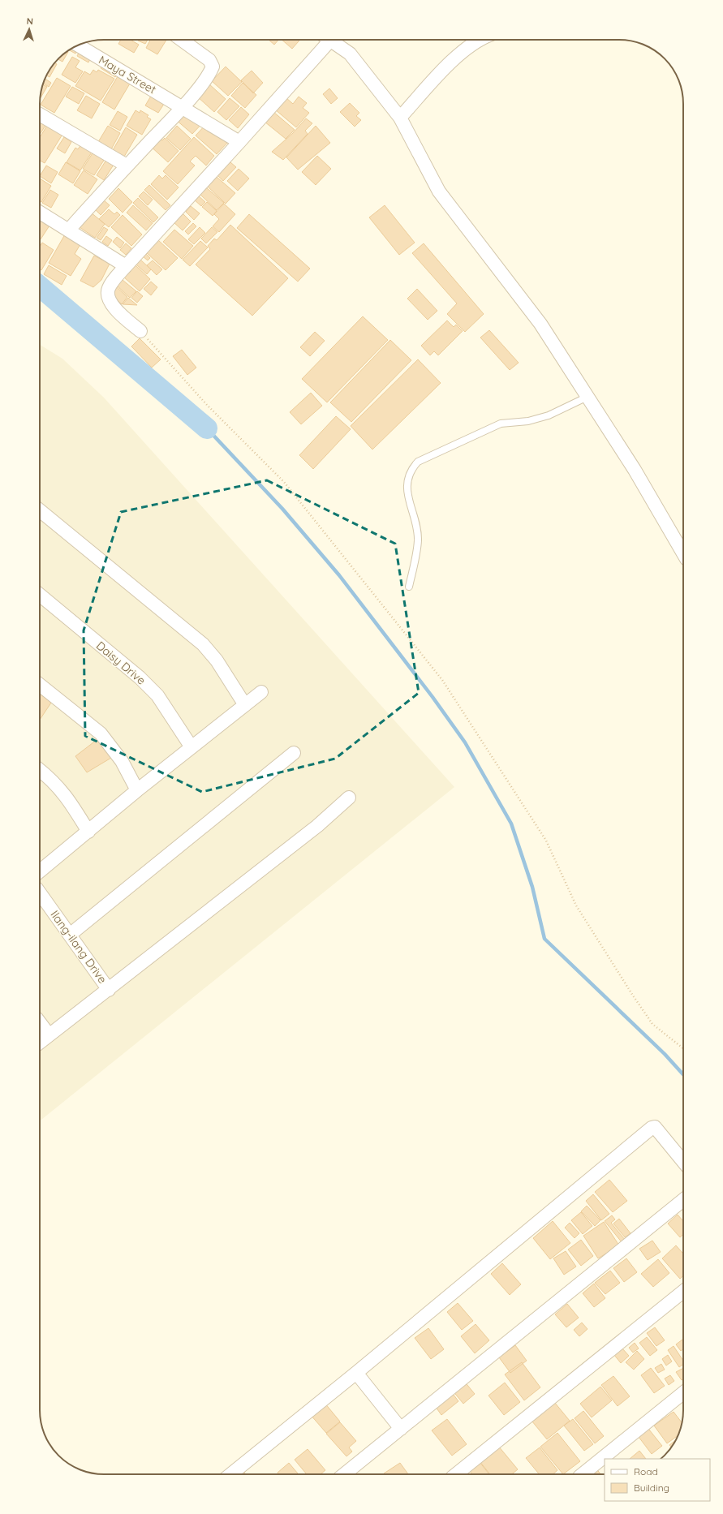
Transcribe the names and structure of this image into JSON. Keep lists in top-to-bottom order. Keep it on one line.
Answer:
{"streets":{"street":["Maya Street","Daisy Drive","Ilang-ilang Drive"]},"legend":["Road","Building"],"north":"top"}
